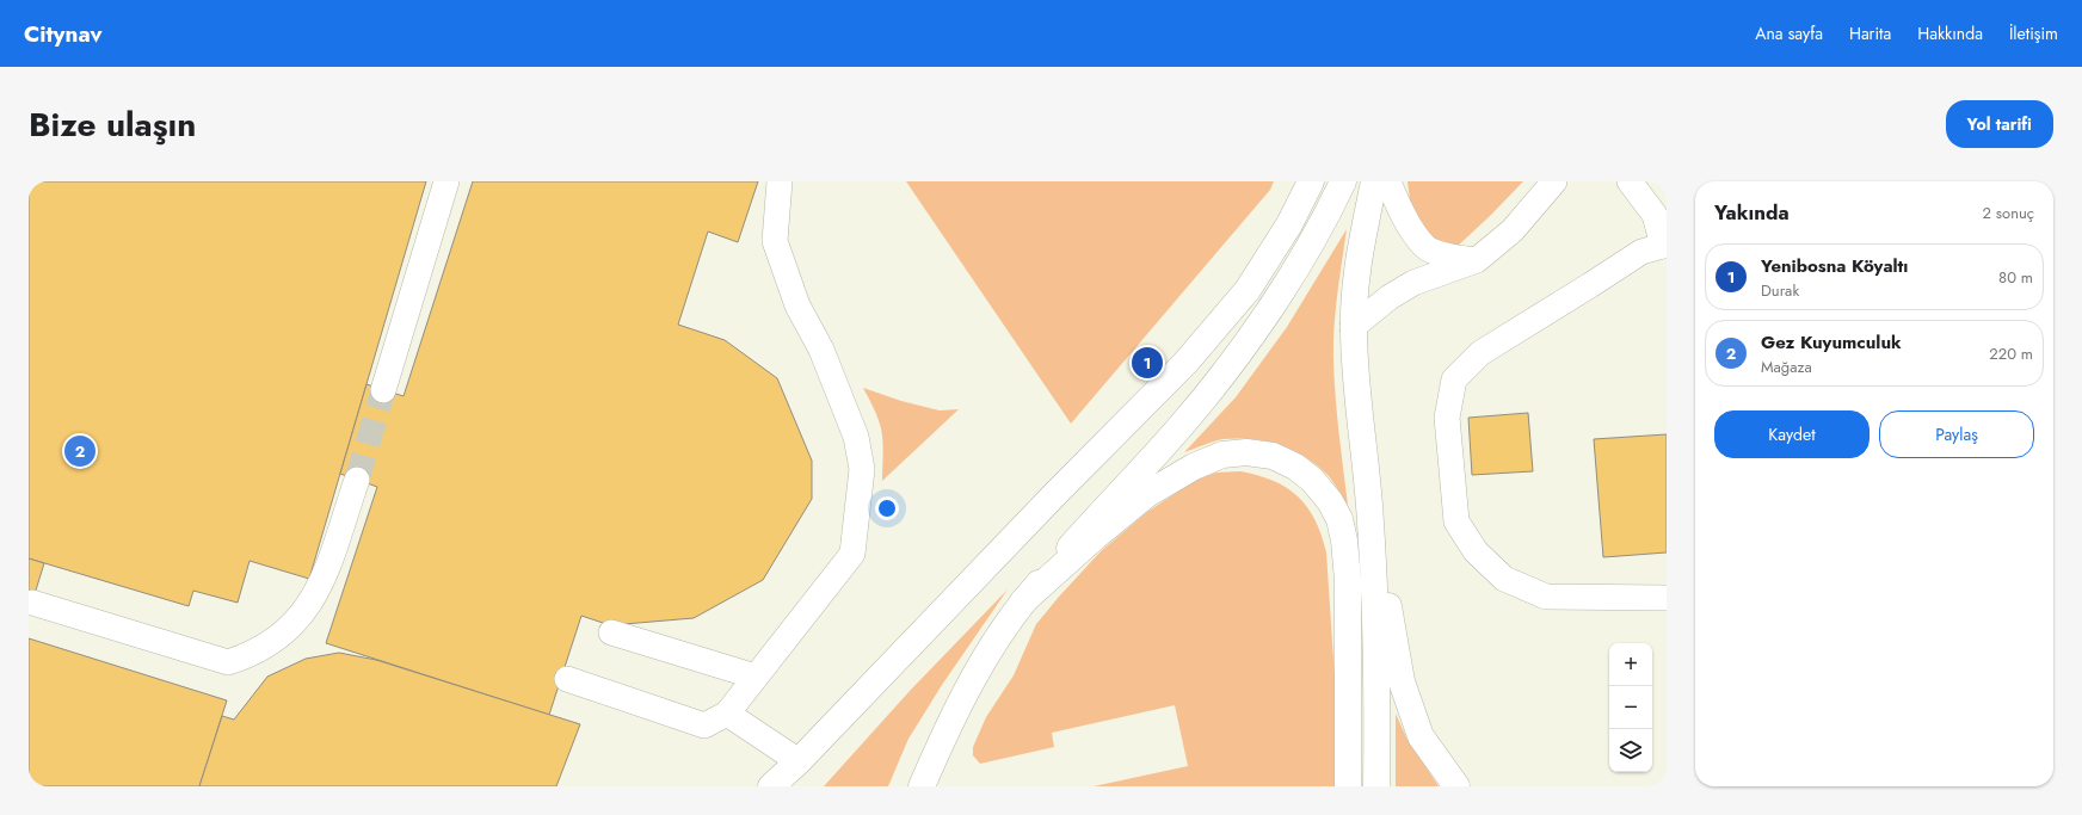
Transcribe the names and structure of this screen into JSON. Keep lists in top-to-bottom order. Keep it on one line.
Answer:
{"page":{"header":"Citynav","nav":["Ana sayfa","Harita","Hakkında","İletişim"],"title":"Bize ulaşın","buttons":["Yol tarifi",["Kaydet","Paylaş"]],"heading":["Yakında","2 sonuç"],"list":[{"mark":"1","name":"Yenibosna Köyaltı","note":"Durak","value":"80 m"},{"mark":"2","name":"Gez Kuyumculuk","note":"Mağaza","value":"220 m"}],"pins":["1","2"],"map_buttons":["+","−"]}}
